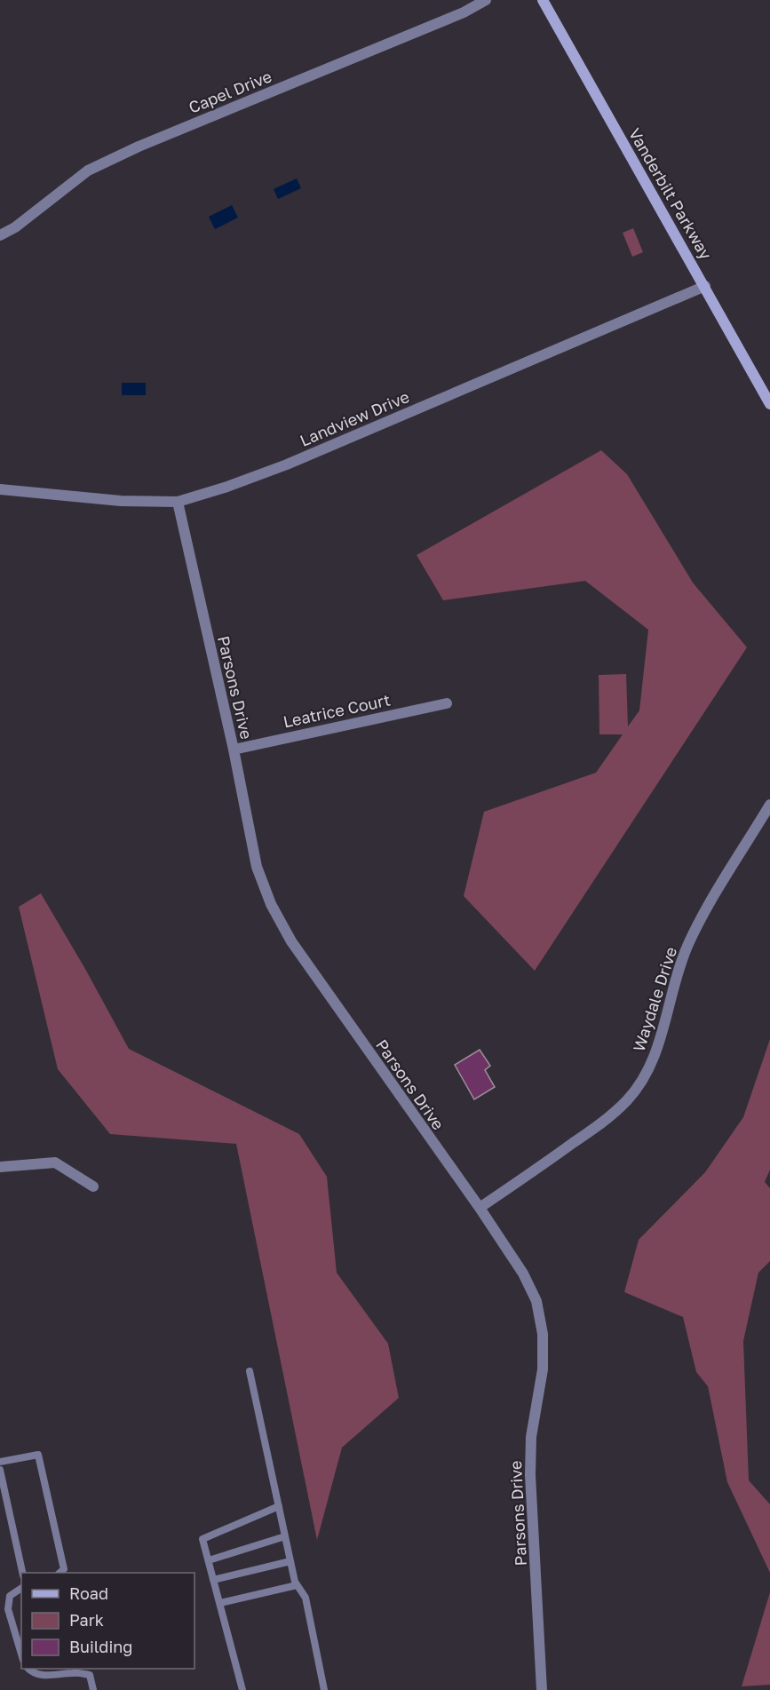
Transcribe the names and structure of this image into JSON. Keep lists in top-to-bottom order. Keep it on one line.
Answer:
{"streets":{"main road":["Vanderbilt Parkway"],"street":["Capel Drive","Landview Drive","Parsons Drive","Leatrice Court","Waydale Drive"]},"crossings":[["Vanderbilt Parkway","Landview Drive"],["Landview Drive","Parsons Drive"],["Parsons Drive","Leatrice Court"],["Parsons Drive","Waydale Drive"]],"legend":["Road","Park","Building"]}
